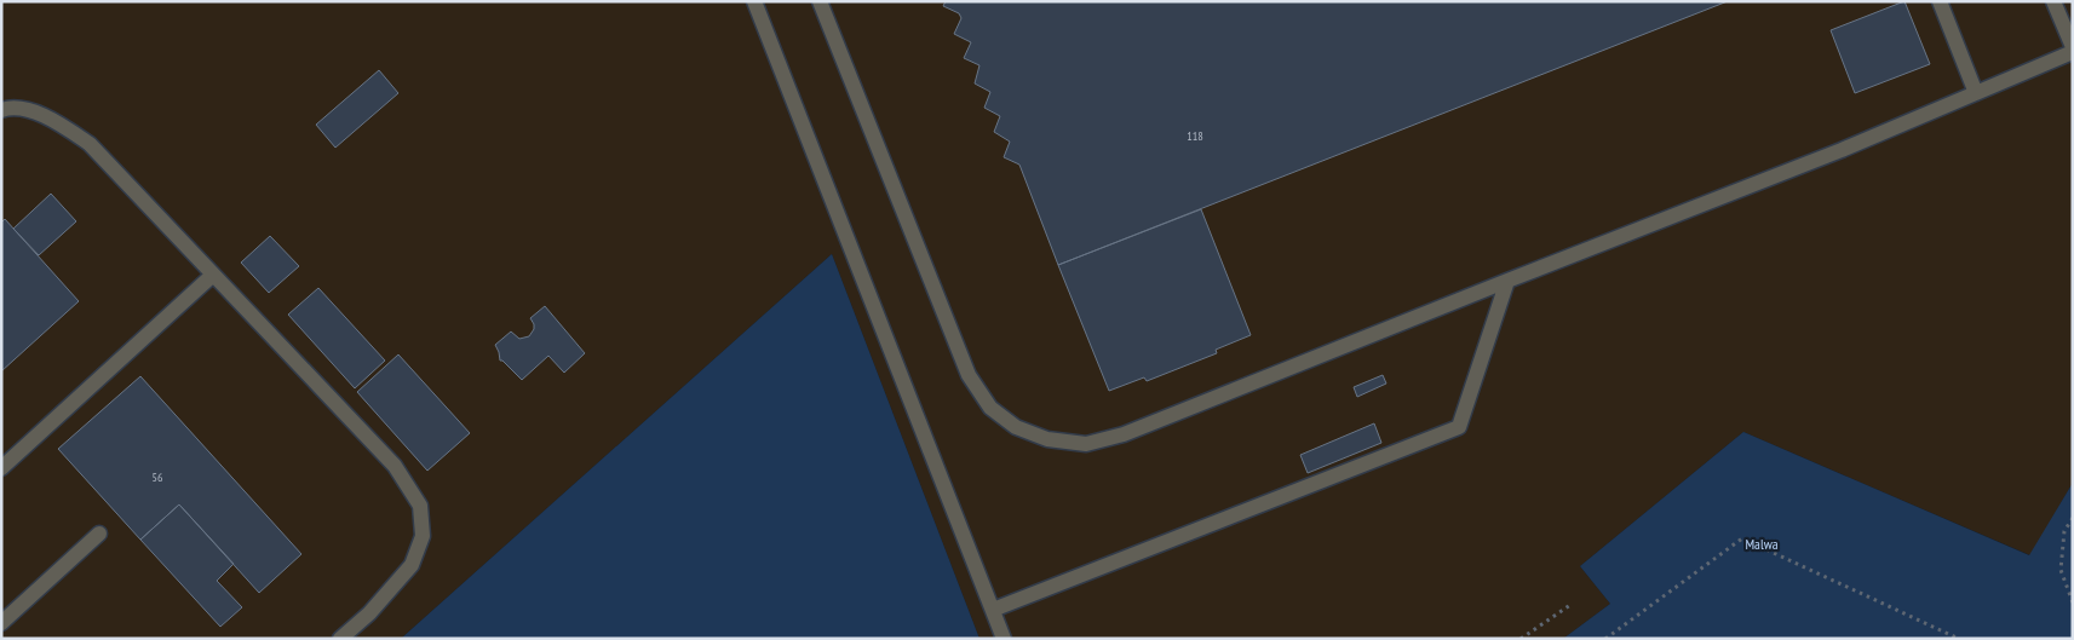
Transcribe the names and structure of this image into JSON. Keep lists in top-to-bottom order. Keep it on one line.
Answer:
{"parks":["Malwa"],"house_numbers":["118","56"]}
